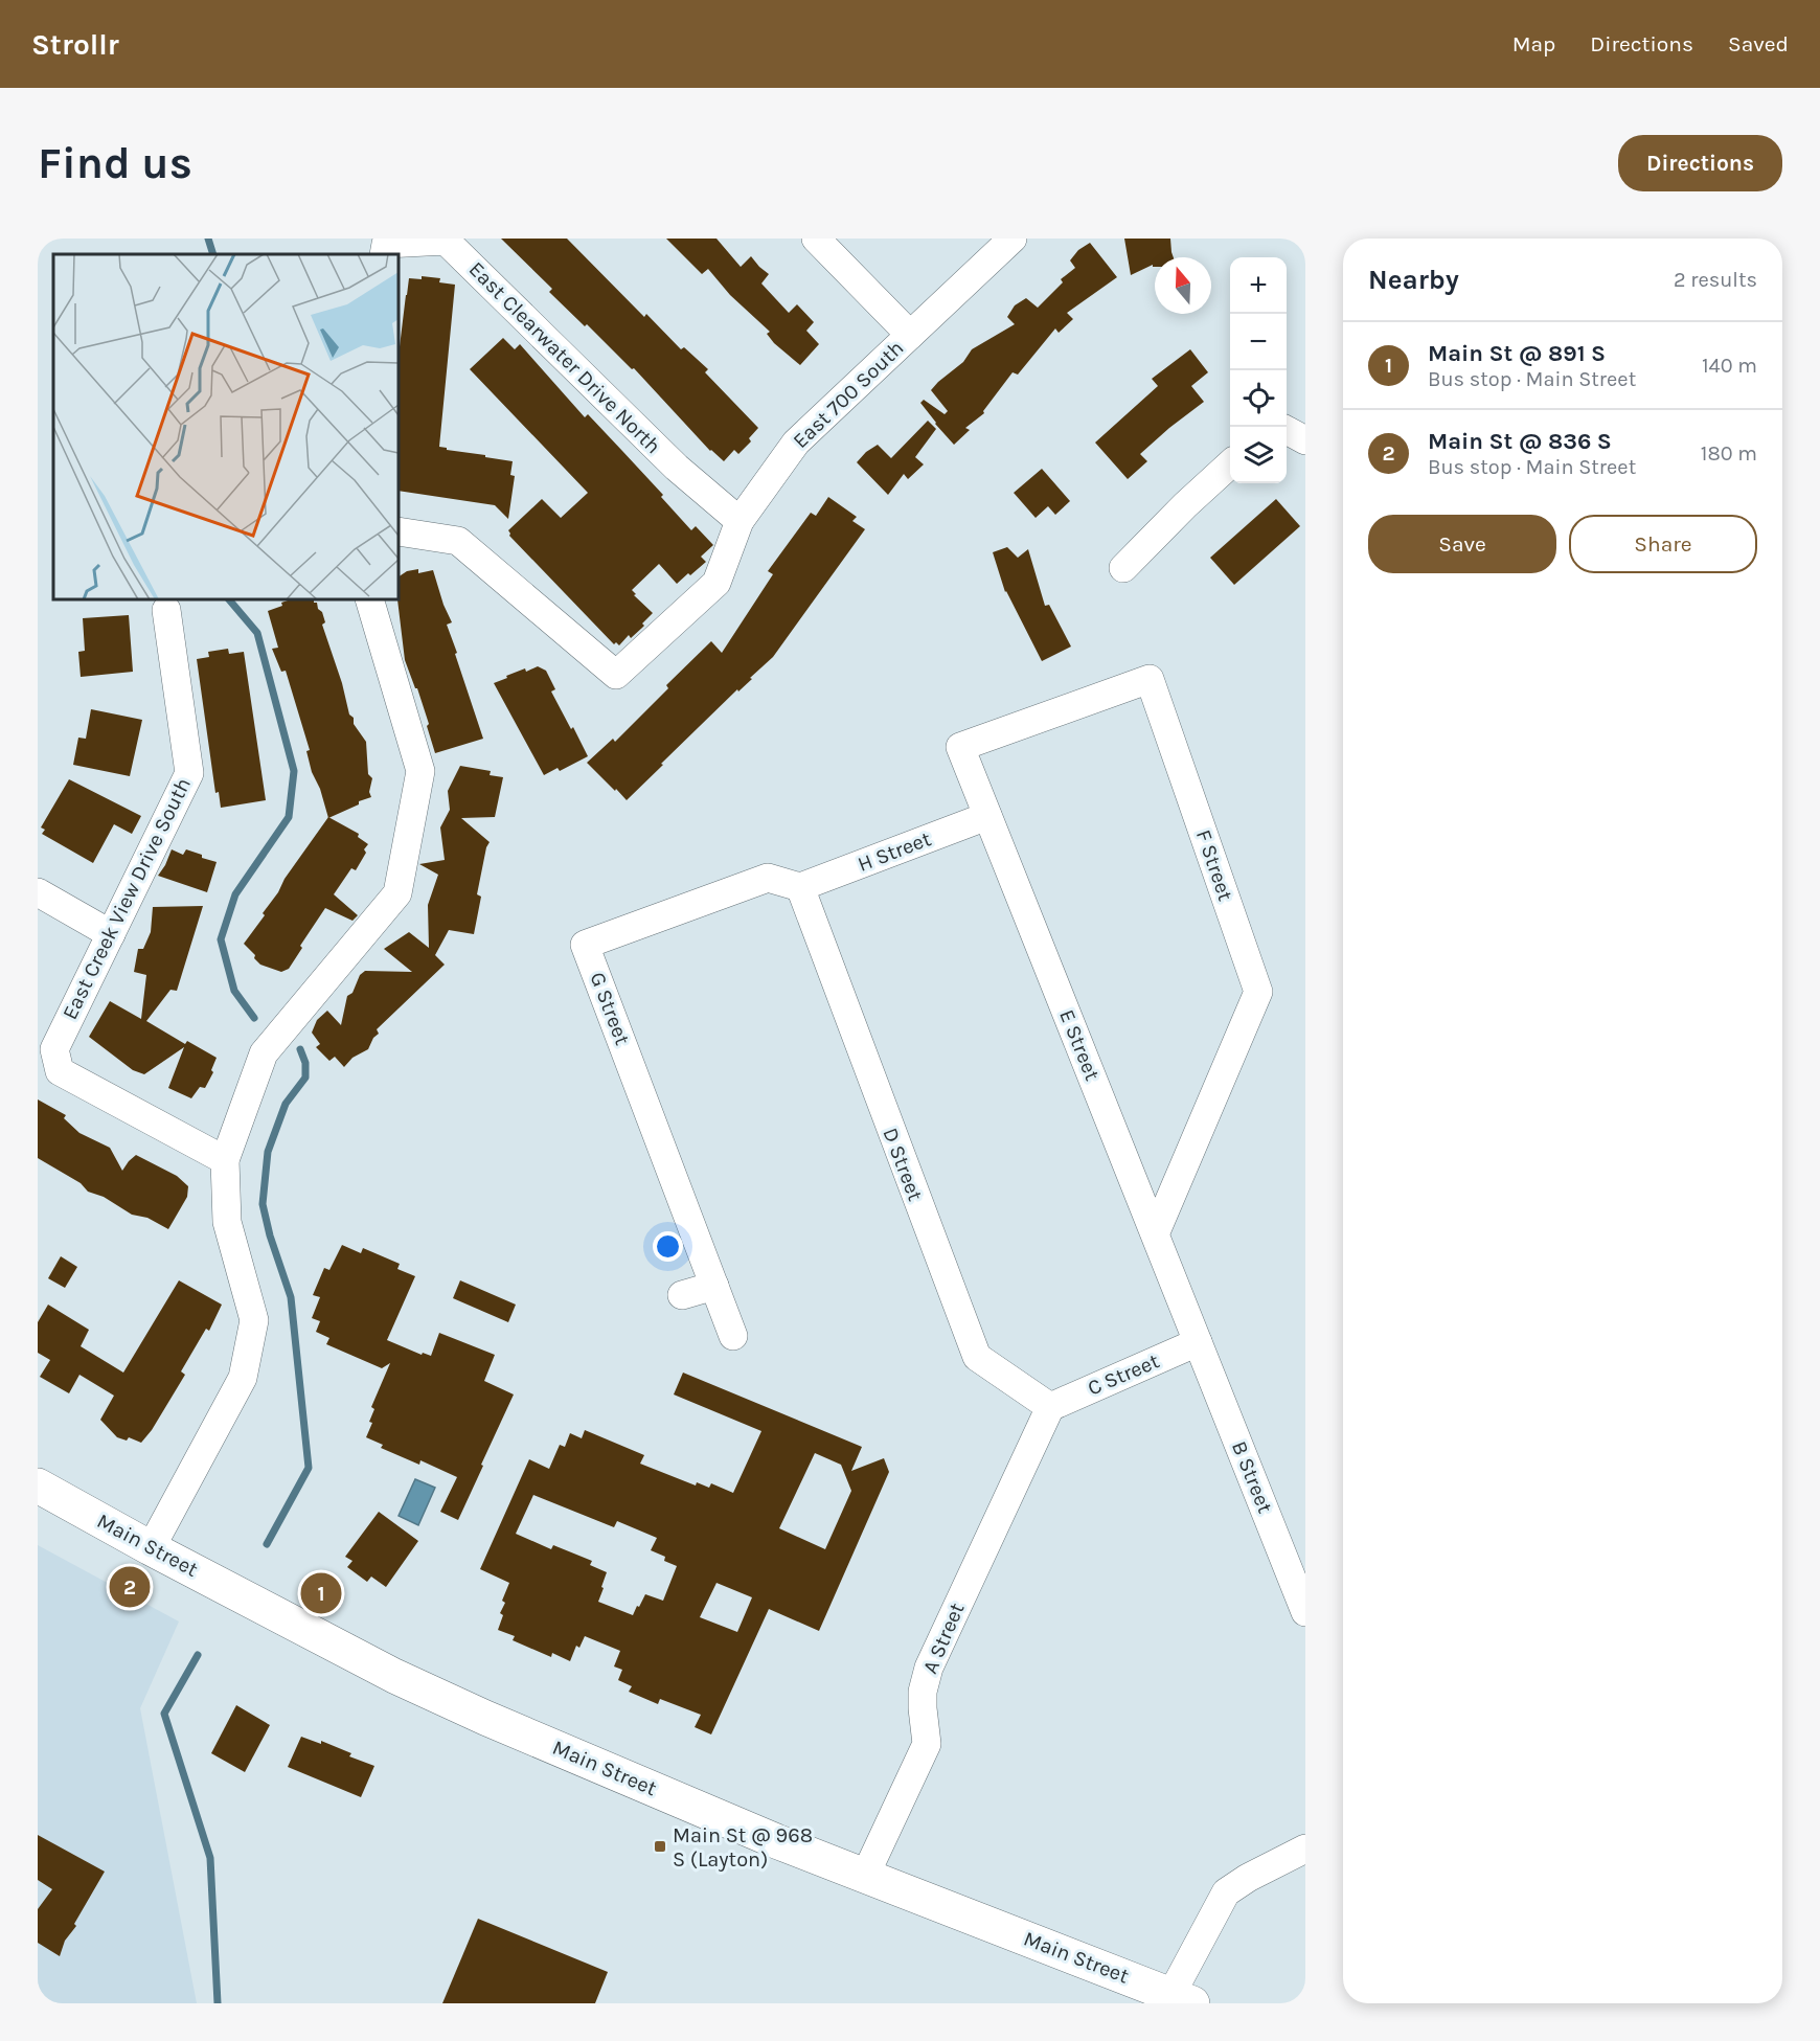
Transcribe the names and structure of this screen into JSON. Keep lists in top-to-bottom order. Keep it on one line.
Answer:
{"streets":{"main road":["Main Street"],"street":["East Clearwater Drive North","East 700 South","H Street","F Street","East Creek View Drive South","G Street","E Street","D Street","C Street","B Street","A Street"]},"crossings":[["East Clearwater Drive North","East 700 South"],["H Street","G Street"],["H Street","E Street"],["H Street","D Street"],["F Street","E Street"],["G Street","D Street"],["E Street","C Street"],["E Street","B Street"],["D Street","C Street"],["D Street","A Street"],["C Street","B Street"],["C Street","A Street"],["Main Street","A Street"]],"places":{"transit":["Main St @ 968 S (Layton)"]},"north":"top","page":{"header":"Strollr","nav":["Map","Directions","Saved"],"buttons":["Directions",["Save","Share"]],"title":"Find us","heading":["Nearby","2 results"],"map_buttons":["+","−"],"list":[{"mark":"1","name":"Main St @ 891 S","note":"Bus stop · Main Street","value":"140 m"},{"mark":"2","name":"Main St @ 836 S","note":"Bus stop · Main Street","value":"180 m"}],"pins":["2","1"]}}
